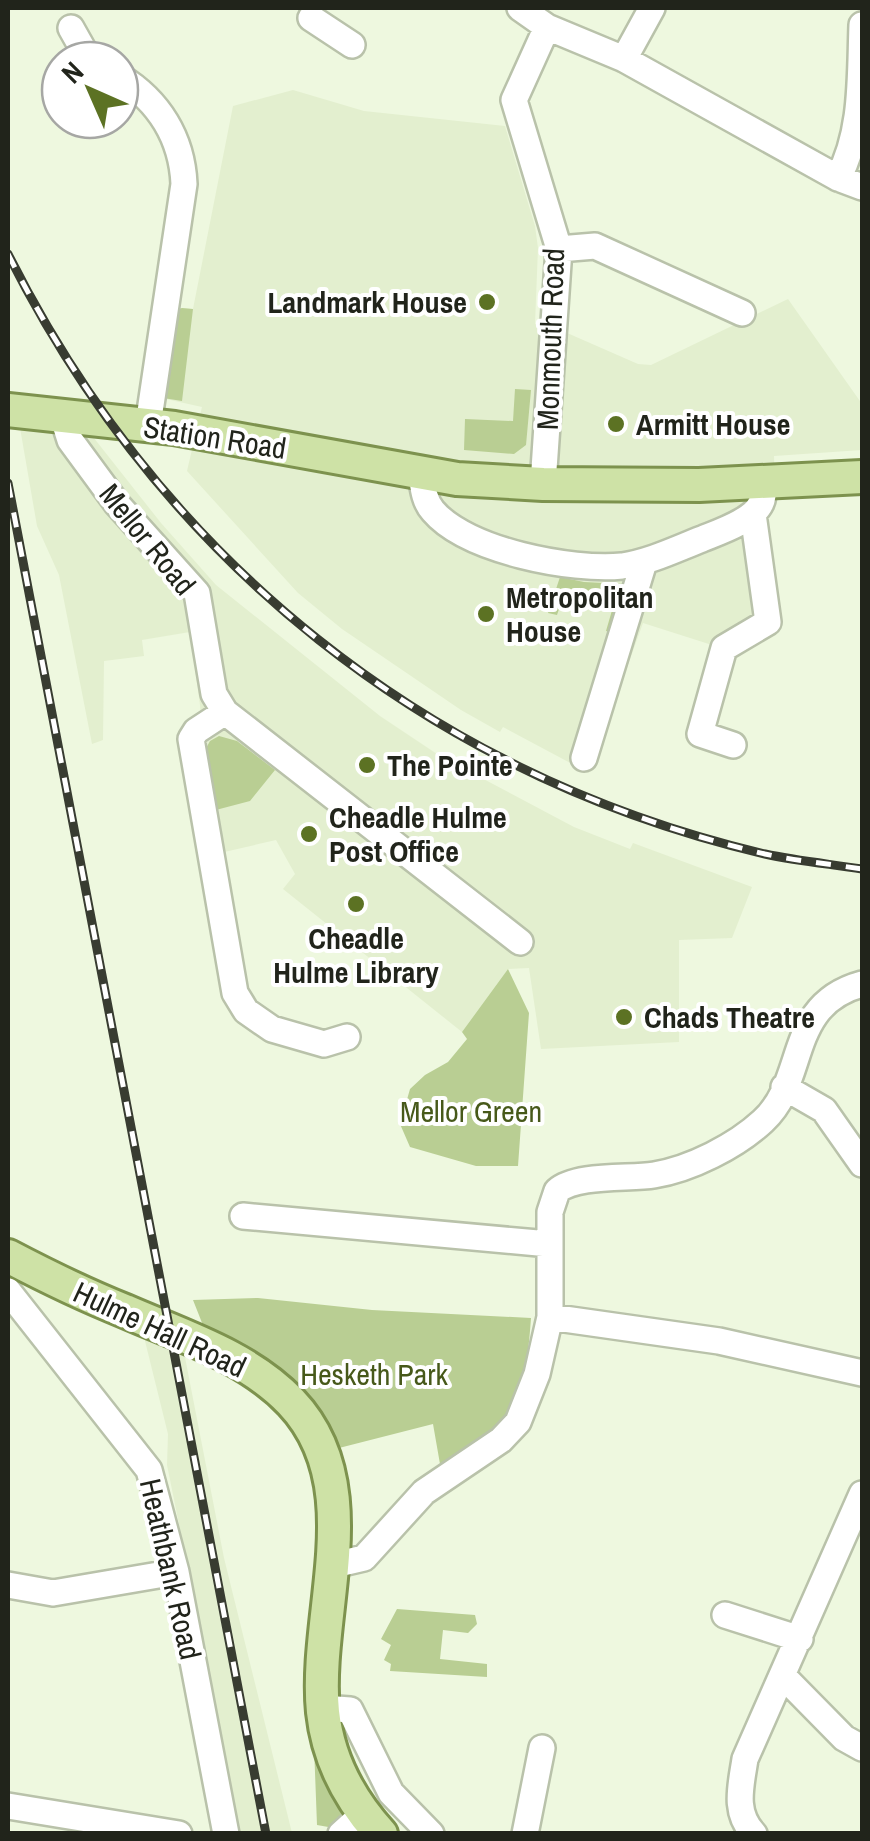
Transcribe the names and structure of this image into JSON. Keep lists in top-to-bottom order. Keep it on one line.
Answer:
{"streets":{"main road":["Station Road","Hulme Hall Road"],"street":["Monmouth Road","Mellor Road","Heathbank Road"]},"crossings":[["Monmouth Road","Station Road"],["Station Road","Mellor Road"]],"parks":["Mellor Green","Hesketh Park"],"places":["Landmark House","Armitt House","Metropolitan House","The Pointe","Cheadle Hulme Post Office","Cheadle Hulme Library","Chads Theatre"],"north":"top left"}
